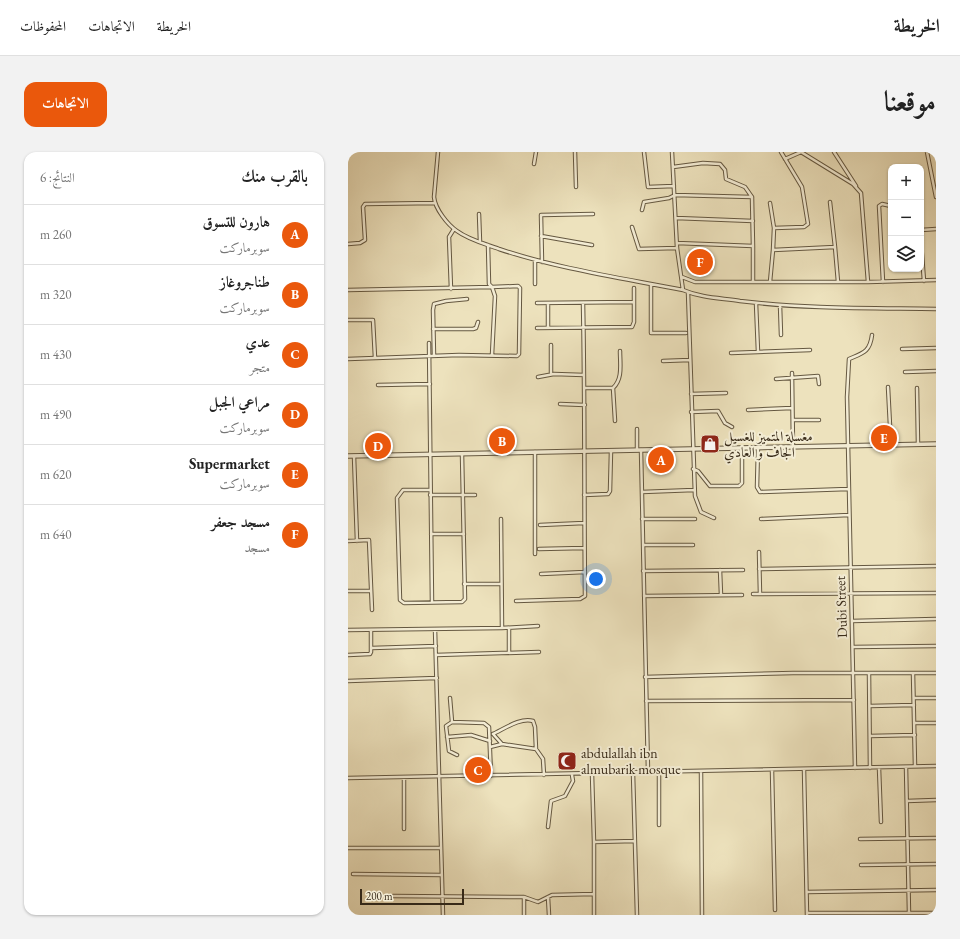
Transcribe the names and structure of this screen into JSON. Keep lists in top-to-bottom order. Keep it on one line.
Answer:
{"streets":{"street":["Dubi Street"]},"places":{"shop":["مغسلة المتميز للغسيل الجاف و العادي"],"mosque":["abdulallah ibn almubarik mosque"]},"scale_bar":"200 m","page":{"header":"الخريطة","nav":["الخريطة","الاتجاهات","المحفوظات"],"title":"موقعنا","buttons":"الاتجاهات","heading":["بالقرب منك","النتائج: 6"],"map_buttons":["+","−"],"list":[{"mark":"A","name":"هارون للتسوق","note":"سوبرماركت","value":"260 m"},{"mark":"B","name":"طناجروغاز","note":"سوبرماركت","value":"320 m"},{"mark":"C","name":"عدي","note":"متجر","value":"430 m"},{"mark":"D","name":"مراعي الجبل","note":"سوبرماركت","value":"490 m"},{"mark":"E","name":"Supermarket","note":"سوبرماركت","value":"620 m"},{"mark":"F","name":"مسجد جعفر","note":"مسجد","value":"640 m"}],"pins":["F","E","B","D","A","C"],"scale":"200 m"}}
